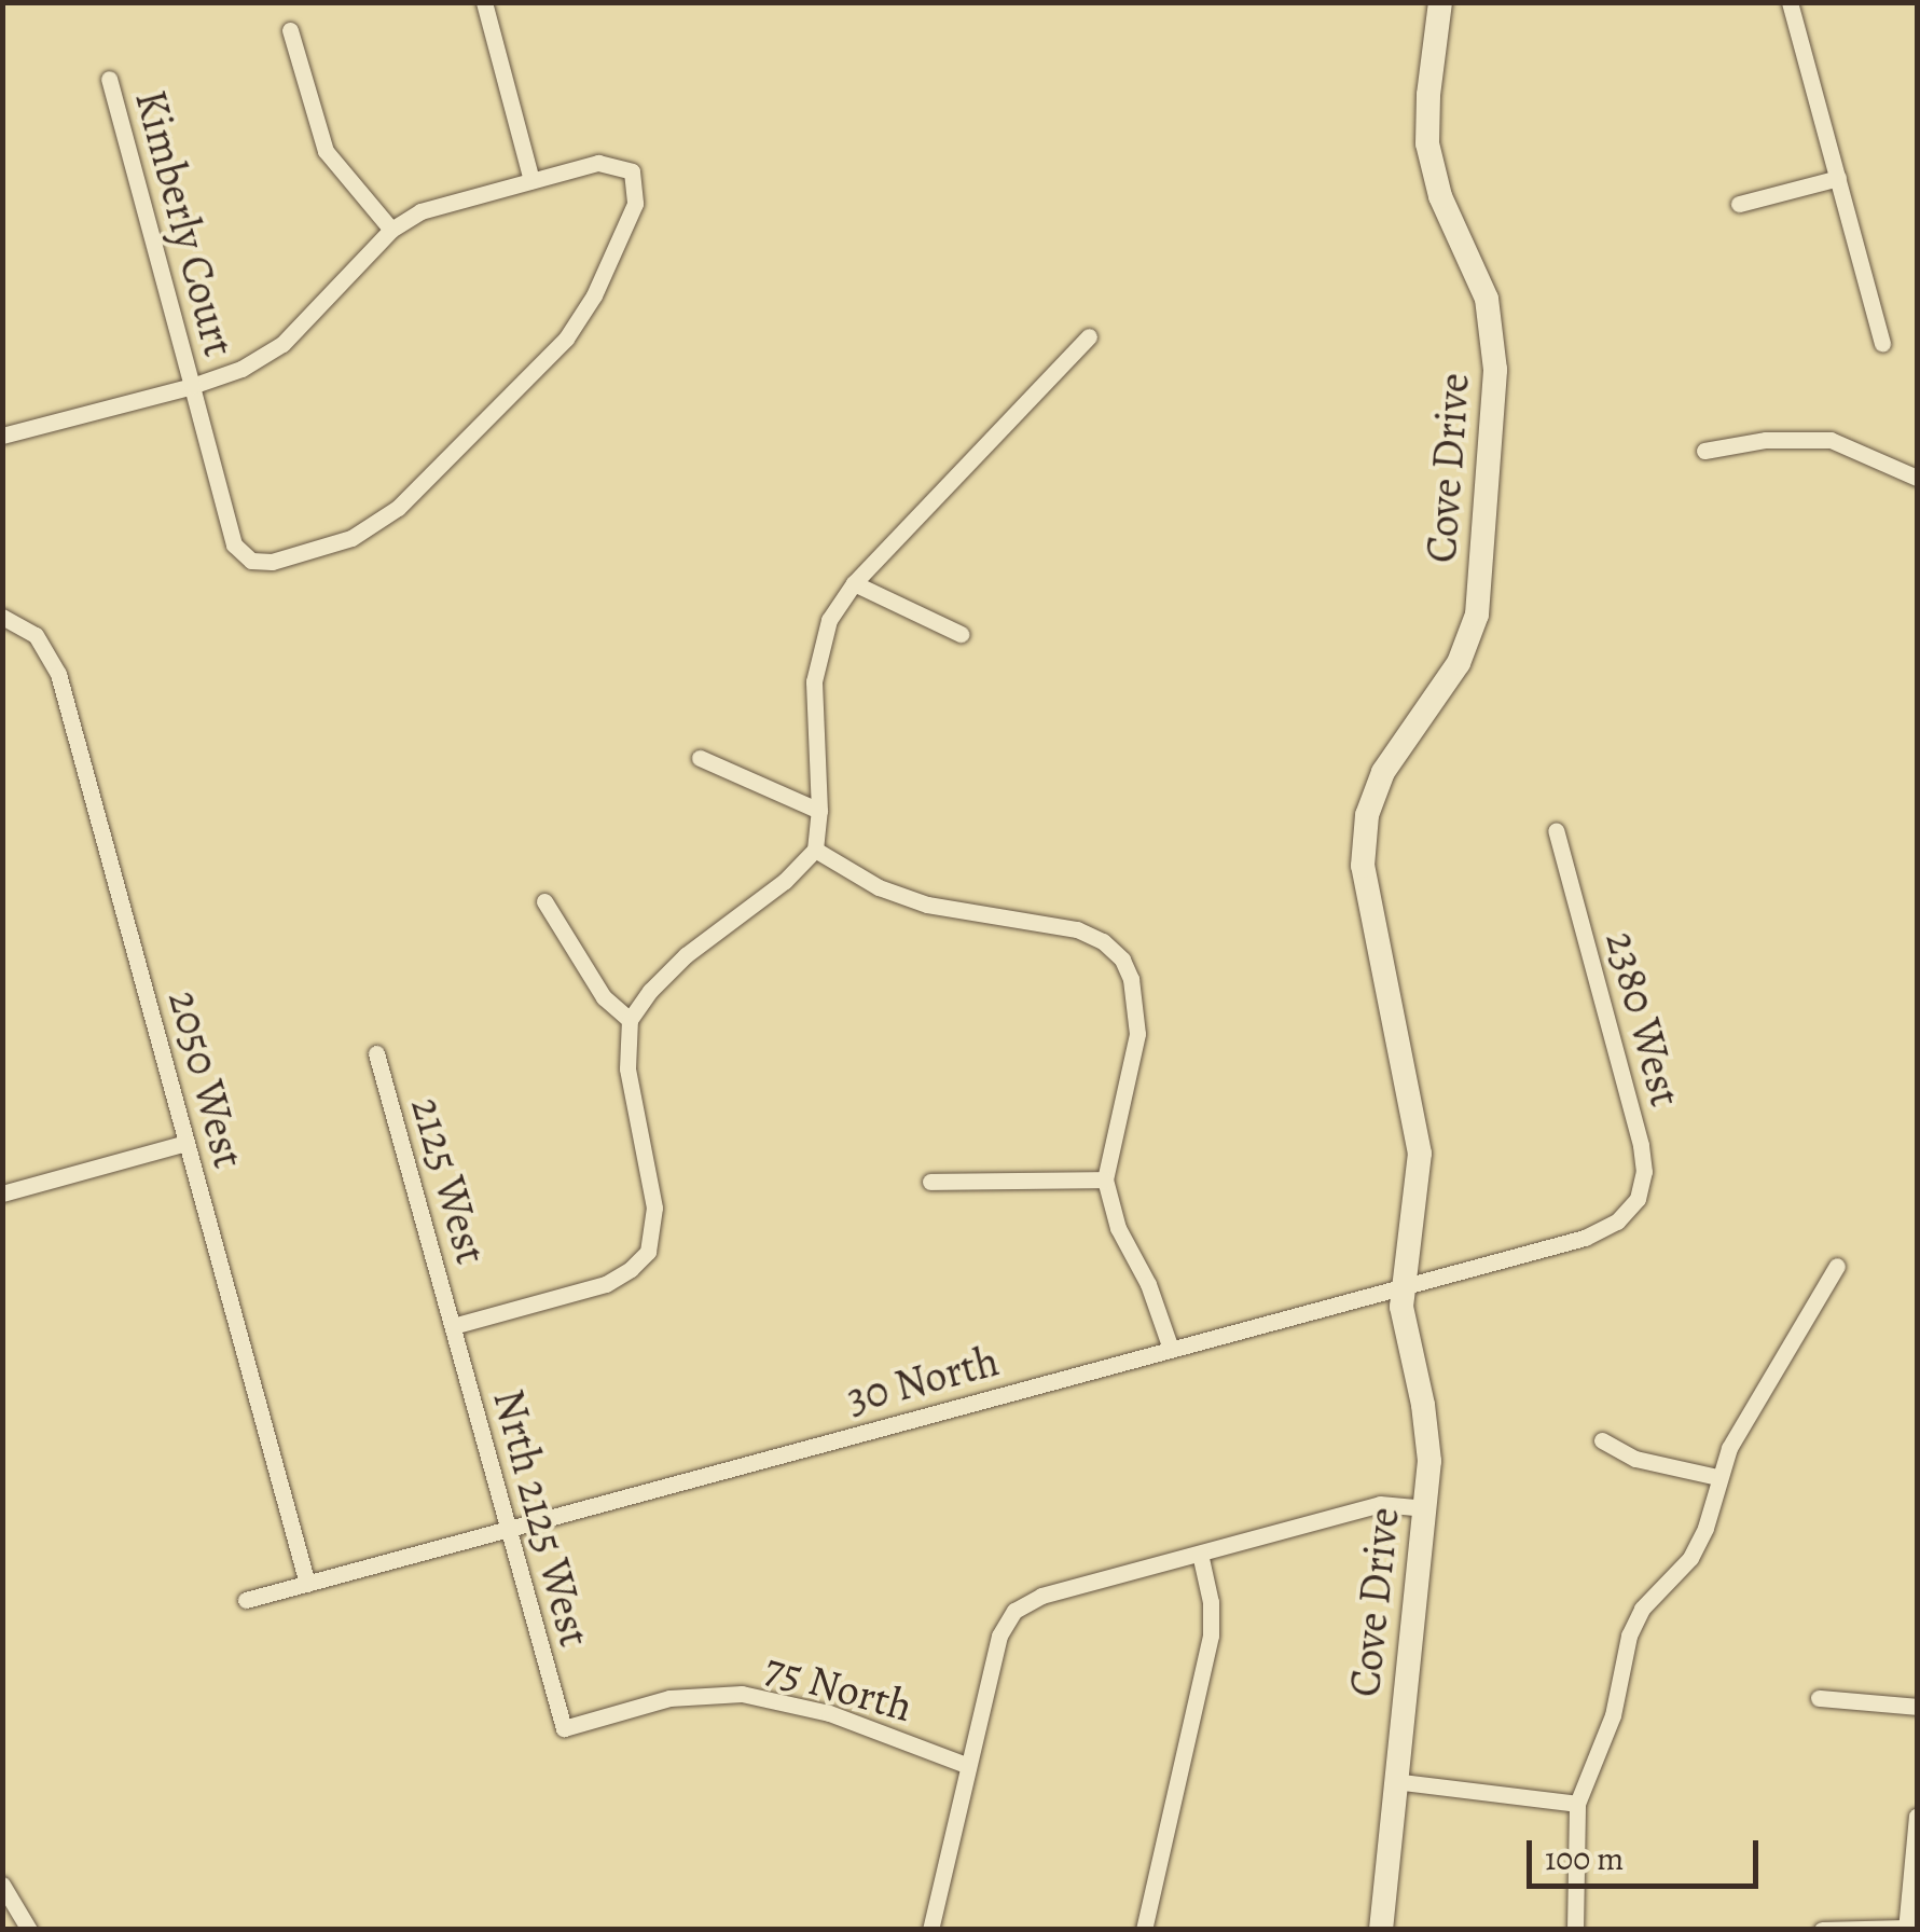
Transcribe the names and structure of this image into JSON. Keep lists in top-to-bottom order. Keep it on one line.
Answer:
{"streets":{"main road":["Cove Drive"],"street":["Kimberly Court","2380 West","2050 West","2125 West","30 North","Nrth 2125 West","75 North"]},"crossings":[["Cove Drive","30 North"],["2380 West","30 North"],["2050 West","30 North"],["2125 West","Nrth 2125 West"],["30 North","Nrth 2125 West"],["Nrth 2125 West","75 North"]],"scale_bar":"100 m"}
